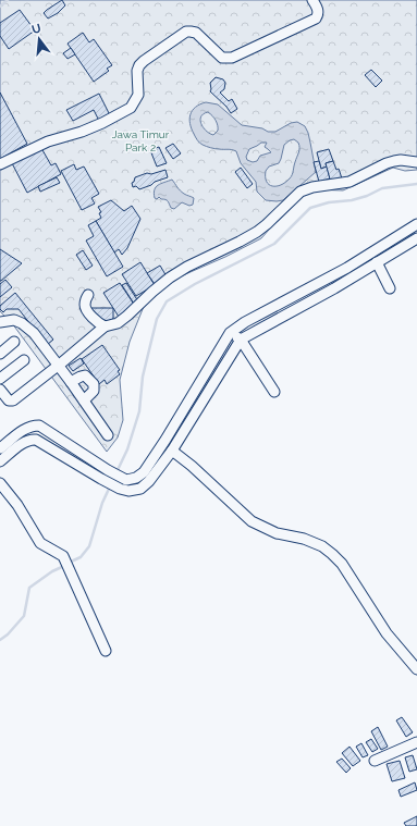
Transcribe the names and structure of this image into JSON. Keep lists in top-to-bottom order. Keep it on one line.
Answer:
{"parks":["Jawa Timur Park 2"],"north":"top"}
